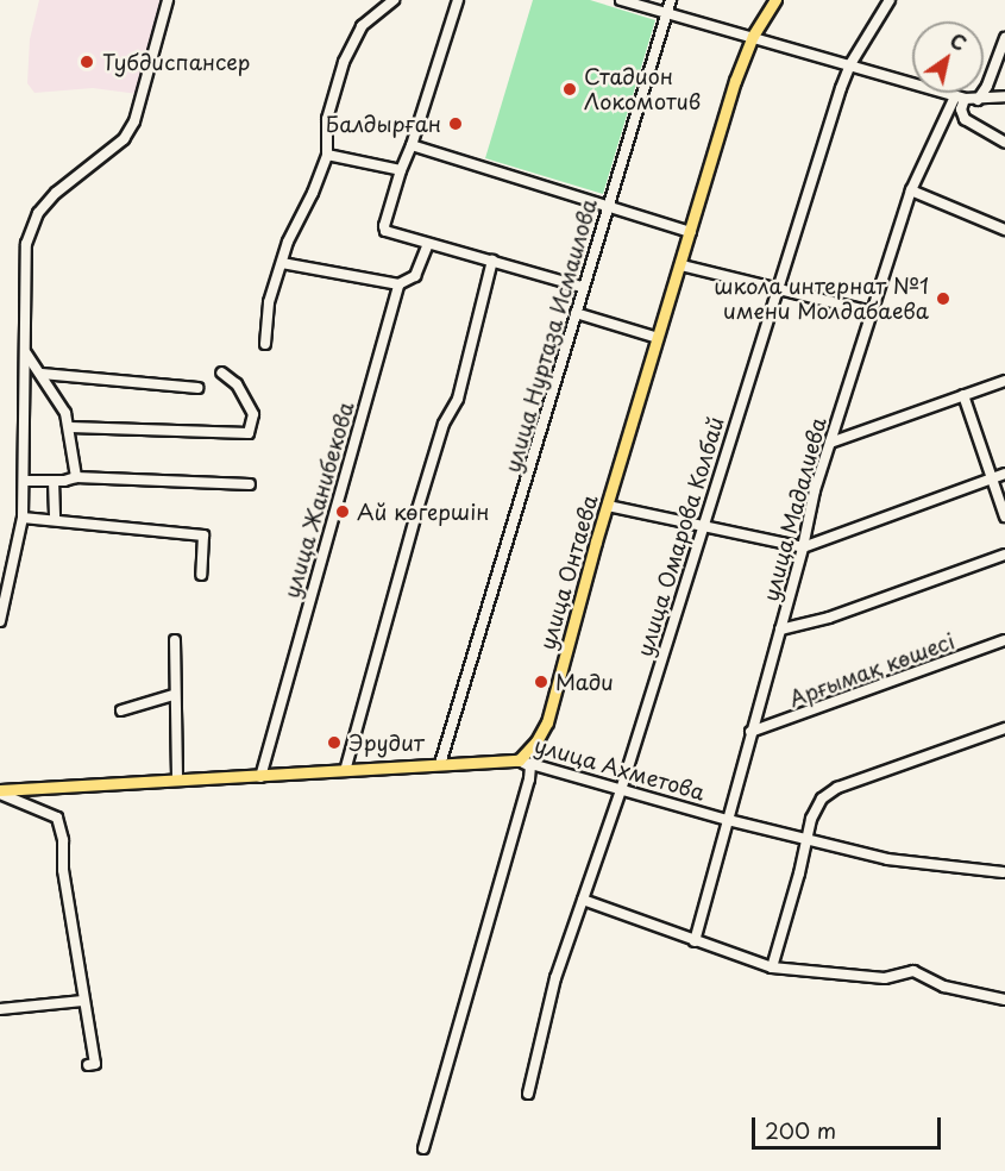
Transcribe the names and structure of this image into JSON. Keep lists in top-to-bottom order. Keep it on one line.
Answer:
{"streets":{"main road":["улица Онтаева","улица Ахметова"],"street":["улица Нуртаза Исмаилова","улица Жанибекова","улица Мадалиева","улица Омарова Колбай","Арғымақ көшесі"]},"crossings":[["улица Нуртаза Исмаилова","улица Ахметова"],["улица Жанибекова","улица Ахметова"],["улица Мадалиева","Арғымақ көшесі"],["улица Мадалиева","улица Ахметова"],["улица Омарова Колбай","улица Ахметова"],["улица Онтаева","улица Ахметова"]],"places":["Тубдиспансер","Стадион Локомотив","Балдырған","школа интернат №1 имени Молдабаева","Ай көгершін","Мади","Эрудит"],"scale_bar":"200 m","north":"top right"}
